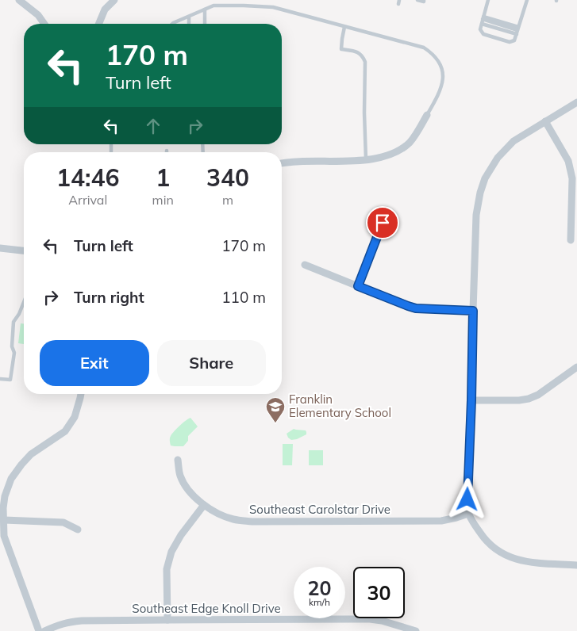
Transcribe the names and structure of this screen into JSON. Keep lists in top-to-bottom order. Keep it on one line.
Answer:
{"streets":{"street":["Southeast Carolstar Drive","Southeast Edge Knoll Drive"]},"places":{"school or university":["Franklin Elementary School"]},"page":{"turn":["170 m","Turn left"],"eta":["14:46","Arrival","1","min","340","m"],"list":[{"name":"Turn left","value":"170 m"},{"name":"Turn right","value":"110 m"}],"buttons":["Exit","Share"],"speed":"20 km/h","limit":"30"}}
